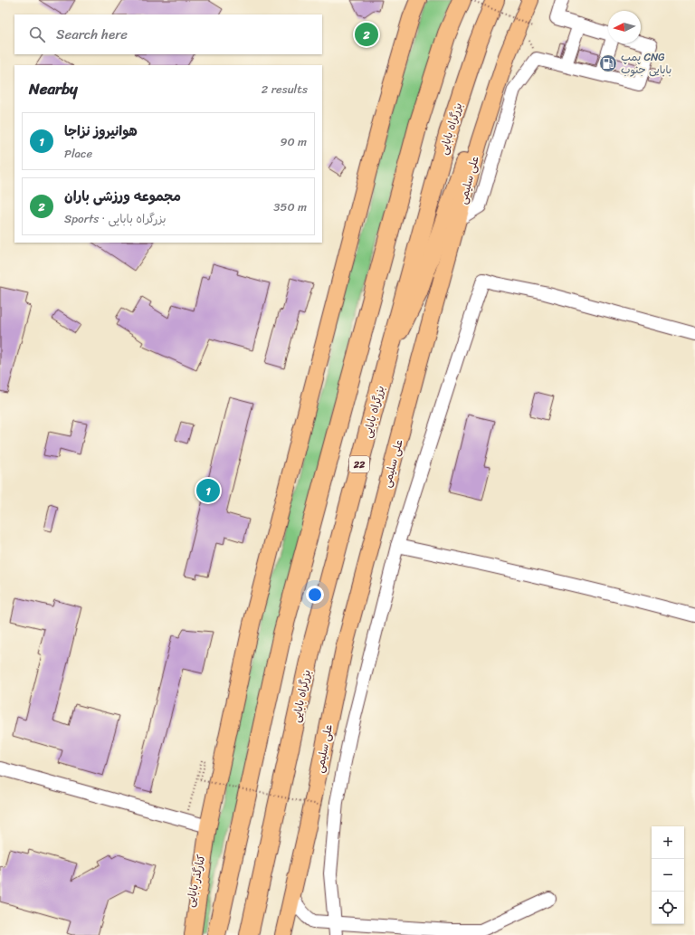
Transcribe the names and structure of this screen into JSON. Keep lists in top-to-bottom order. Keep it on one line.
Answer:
{"streets":{"highway":["بزرگراه بابایی","22"],"main road":["علی سلیمی","کنارگذر بابایی"]},"places":{"fuel station":["پمپ CNG بابایی جنوب"]},"north":"left","page":{"search":"Search here","pins":["2","1"],"heading":["Nearby","2 results"],"list":[{"mark":"1","name":"هوانیروز نزاجا","note":"Place","value":"90 m"},{"mark":"2","name":"مجموعه ورزشی باران","note":"Sports · بزرگراه بابایی","value":"350 m"}],"map_buttons":["+","−"]}}
